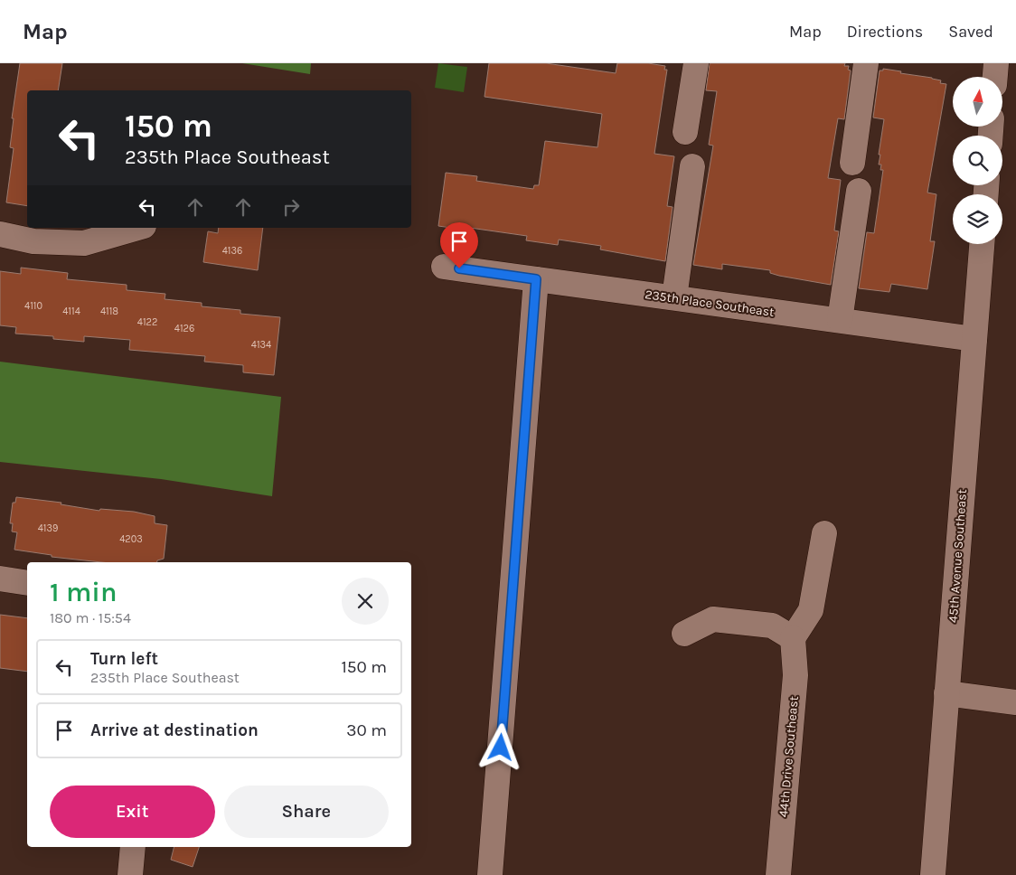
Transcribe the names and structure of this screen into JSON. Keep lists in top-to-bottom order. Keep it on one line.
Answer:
{"streets":{"street":["235th Place Southeast","45th Avenue Southeast","44th Drive Southeast"]},"crossings":[["235th Place Southeast","45th Avenue Southeast"]],"house_numbers":["4136","4110","4114","4118","4122","4126","4134","4139","4203"],"north":"top","page":{"header":"Map","nav":["Map","Directions","Saved"],"turn":["150 m","235th Place Southeast"],"heading":["1 min","180 m · 15:54"],"list":[{"name":"Turn left","note":"235th Place Southeast","value":"150 m"},{"name":"Arrive at destination","value":"30 m"}],"buttons":["Exit","Share"]}}
